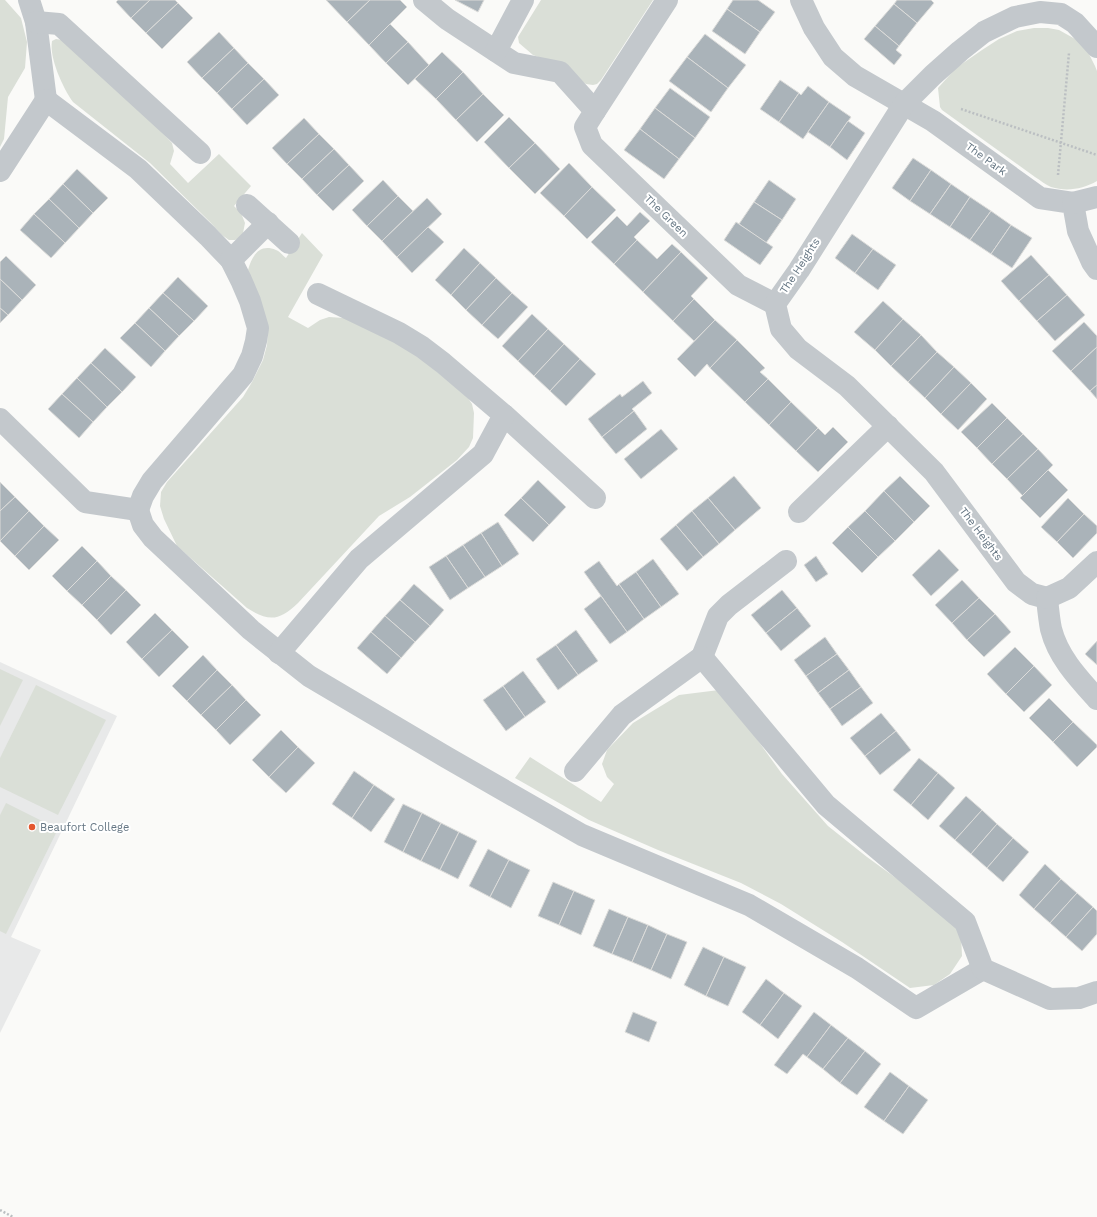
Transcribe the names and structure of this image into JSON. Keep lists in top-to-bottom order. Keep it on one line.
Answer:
{"streets":{"street":["The Park","The Green","The Heights"]},"crossings":[["The Park","The Heights"],["The Green","The Heights"]],"places":["Beaufort College"]}
